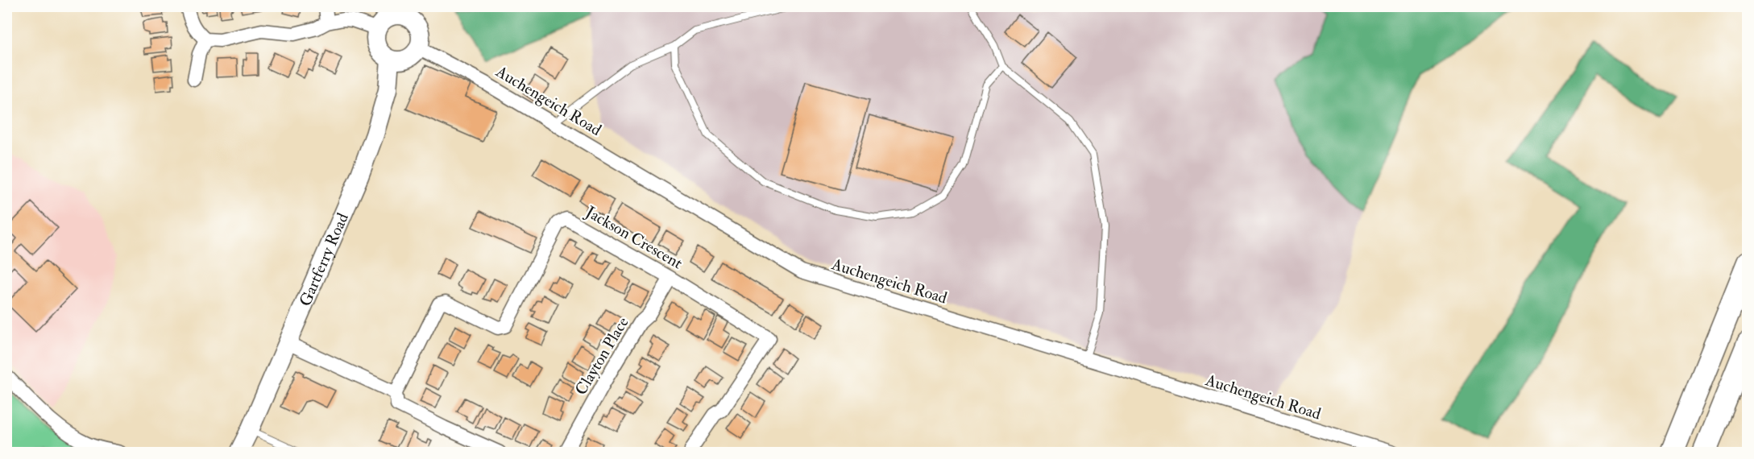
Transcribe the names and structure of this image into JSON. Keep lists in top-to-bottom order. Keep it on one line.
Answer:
{"streets":{"street":["Auchengeich Road","Jackson Crescent","Gartferry Road","Clayton Place"]},"crossings":[["Auchengeich Road","Gartferry Road"],["Jackson Crescent","Clayton Place"]]}
